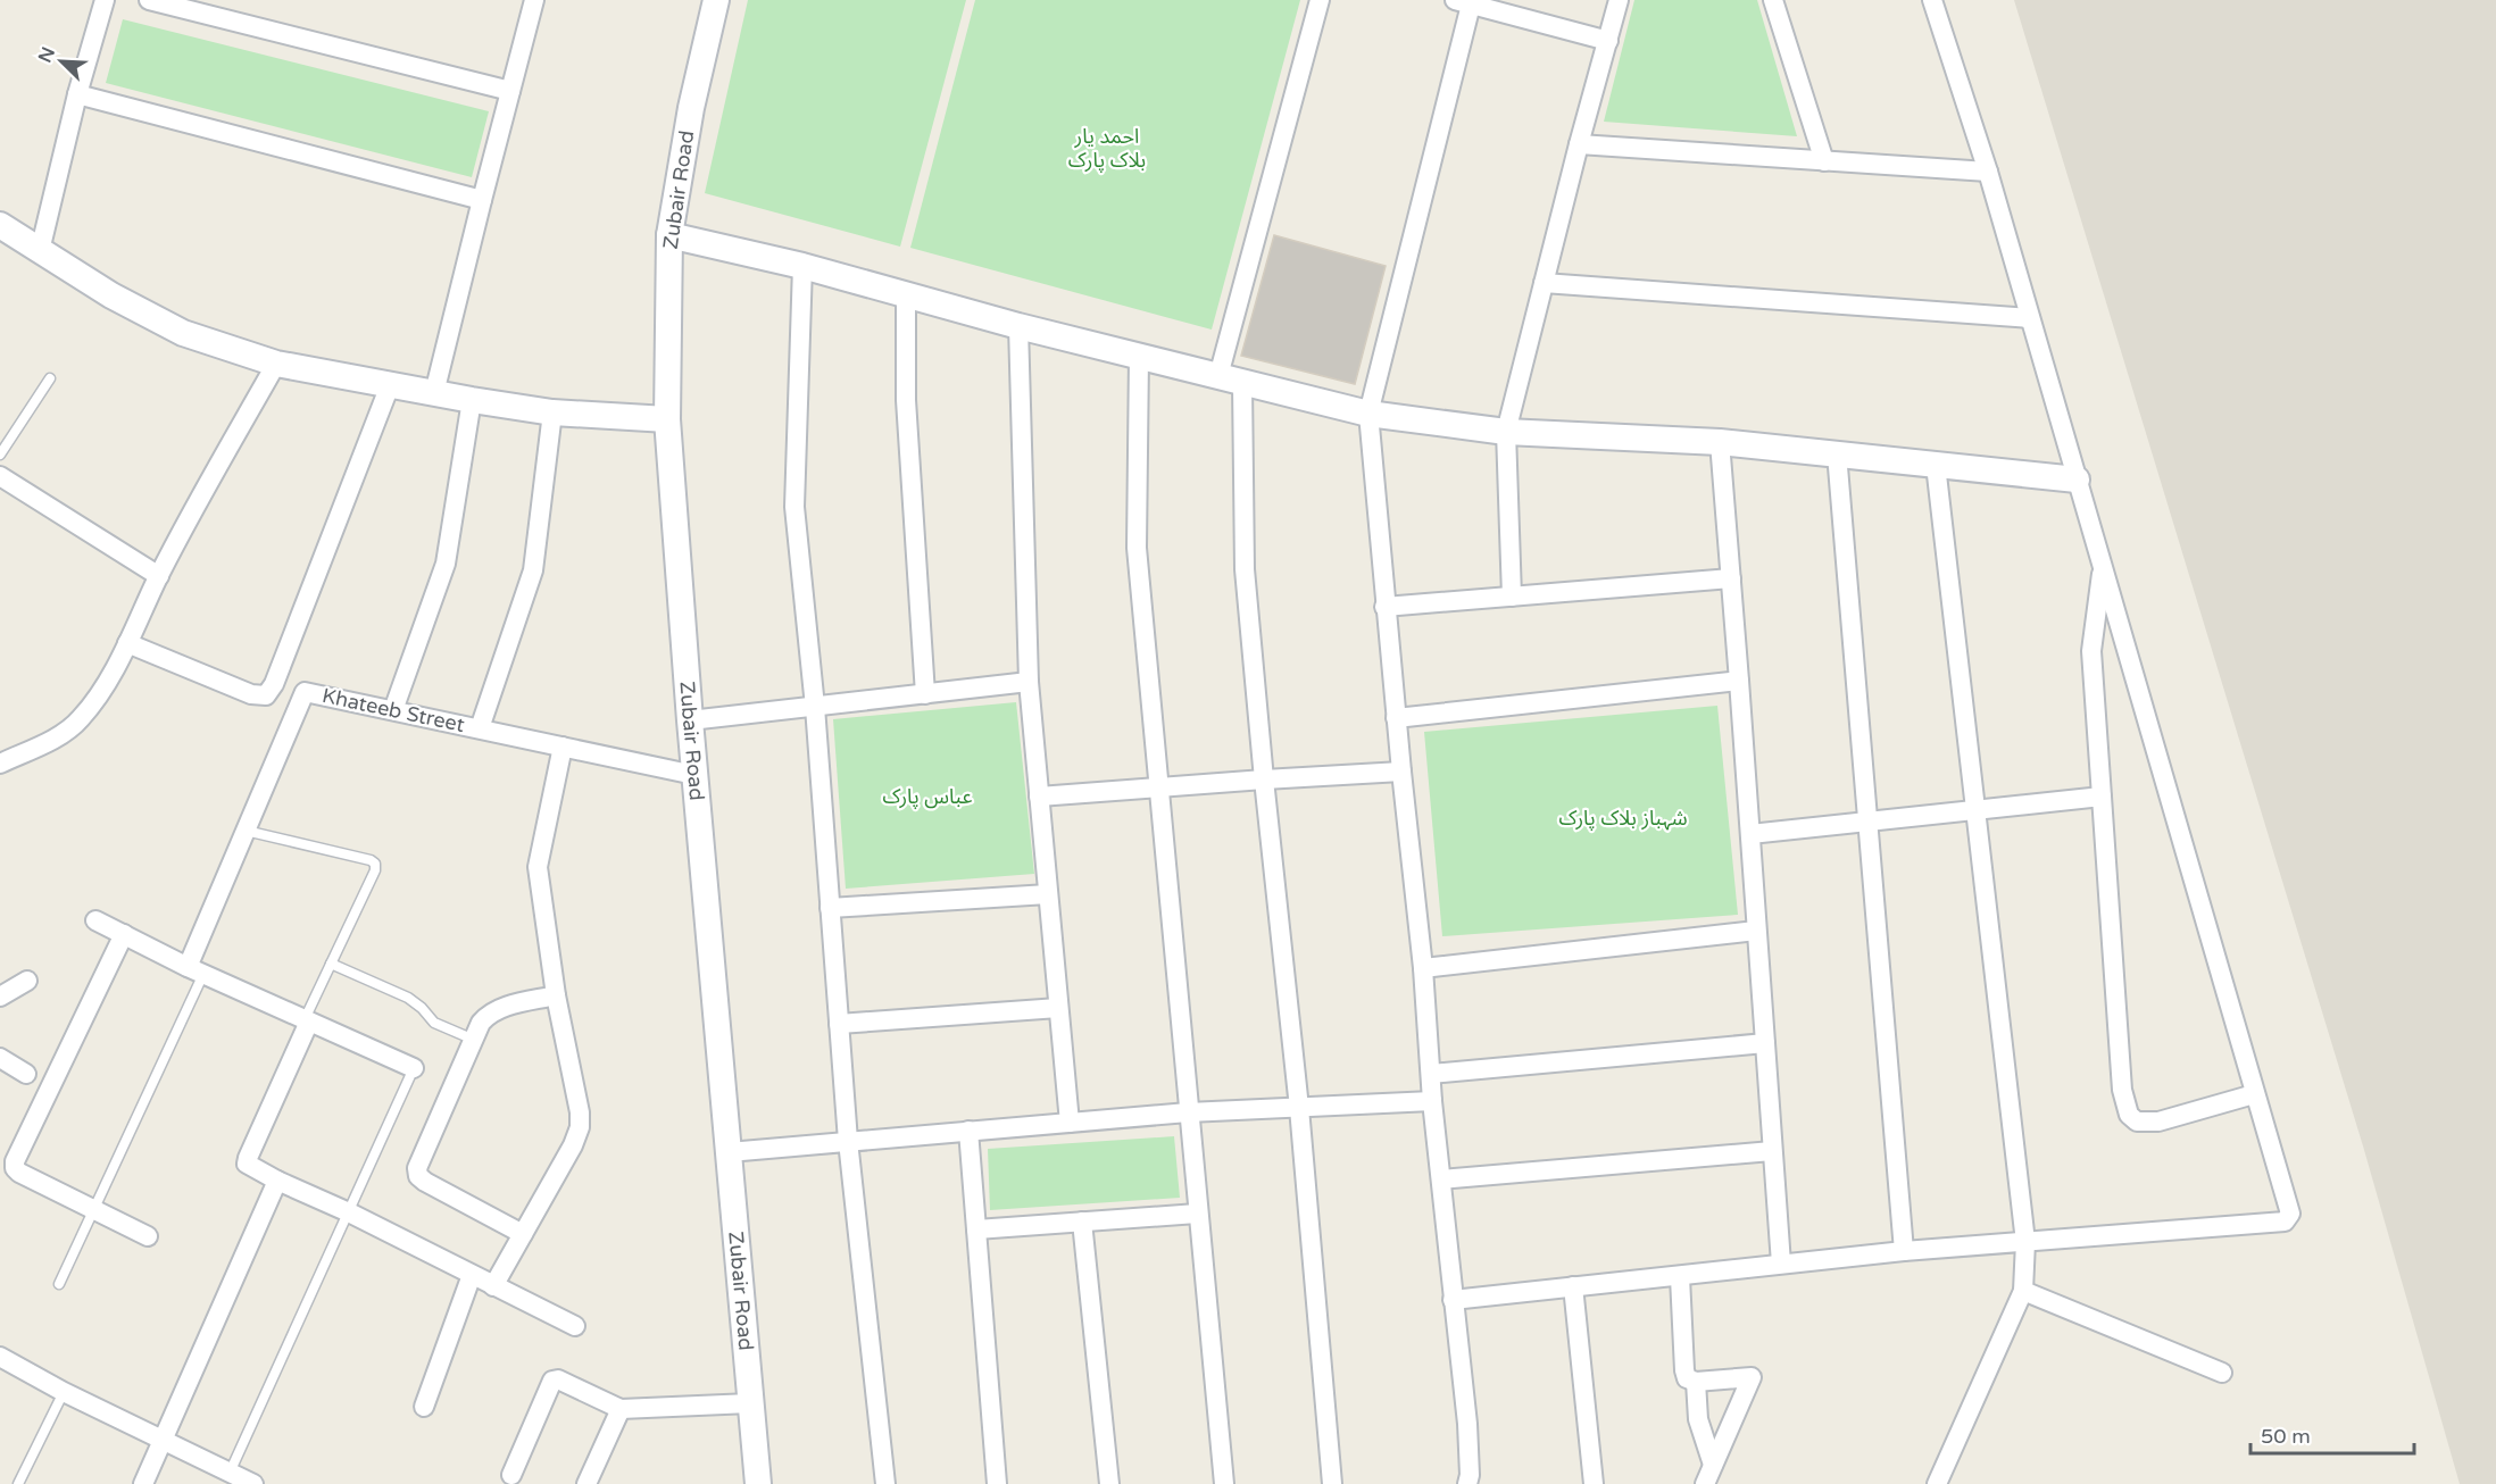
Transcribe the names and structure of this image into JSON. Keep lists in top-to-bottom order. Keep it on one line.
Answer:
{"streets":{"street":["Zubair Road","Khateeb Street"]},"crossings":[["Zubair Road","Khateeb Street"]],"parks":["احمد یار بلاک پارک","عباس پارک","شہباز بلاک پارک"],"scale_bar":"50 m","north":"top left"}
